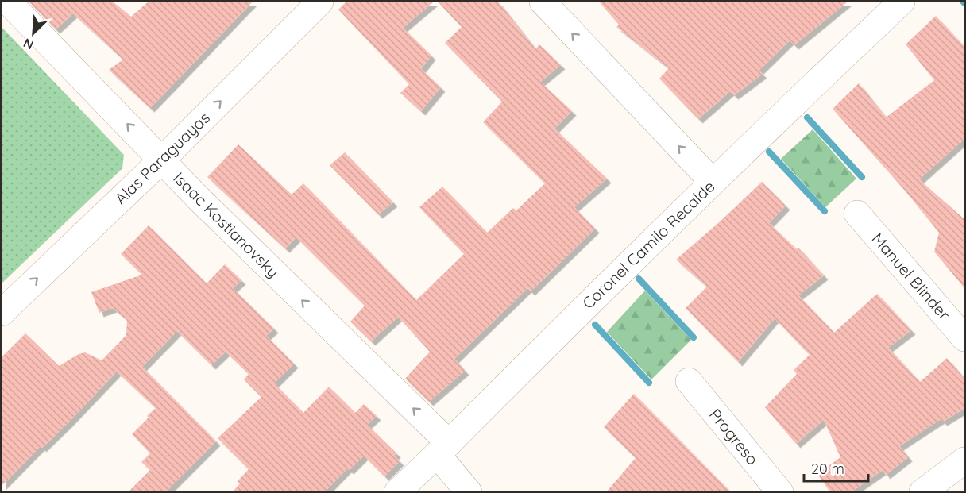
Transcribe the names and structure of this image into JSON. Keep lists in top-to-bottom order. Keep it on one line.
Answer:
{"streets":{"street":["Alas Paraguayas","Isaac Kostianovsky","Coronel Camilo Recalde","Manuel Blinder","Progreso"]},"crossings":[["Alas Paraguayas","Isaac Kostianovsky"],["Isaac Kostianovsky","Coronel Camilo Recalde"]],"one_way":["Alas Paraguayas","Isaac Kostianovsky"],"scale_bar":"20 m","north":"bottom left"}
